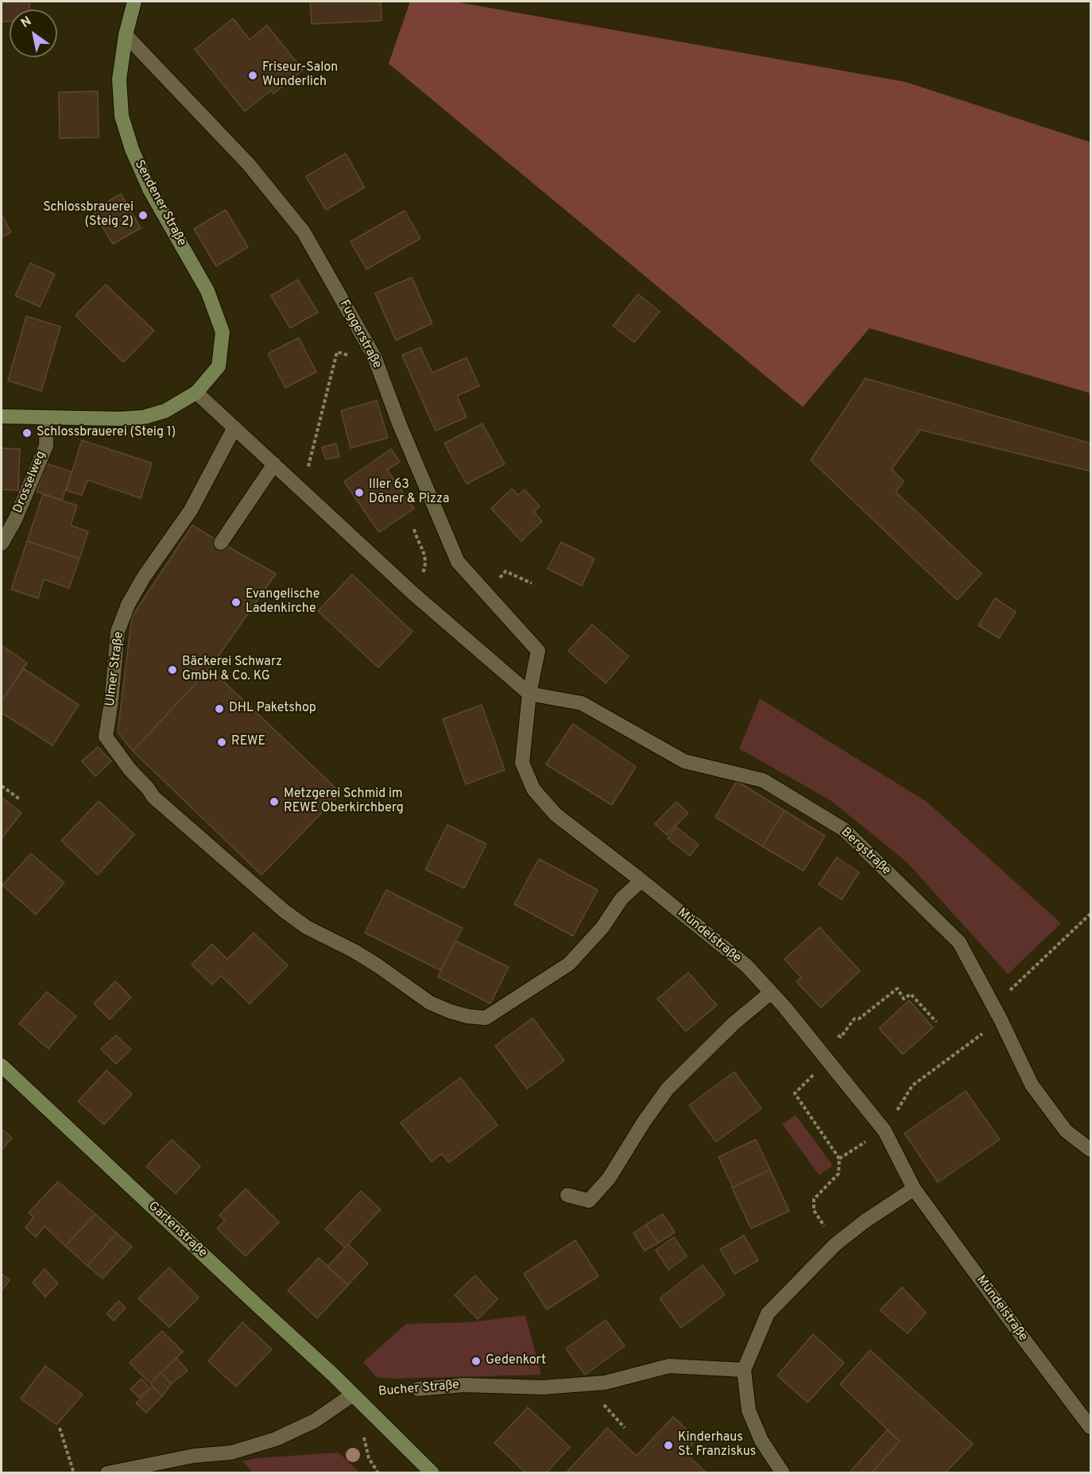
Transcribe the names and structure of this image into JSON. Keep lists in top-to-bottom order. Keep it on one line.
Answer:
{"streets":{"main road":["Sendener Straße","Gartenstraße"],"street":["Fuggerstraße","Drosselweg","Ulmer Straße","Bergstraße","Mündelstraße","Bucher Straße"]},"crossings":[["Sendener Straße","Fuggerstraße"],["Fuggerstraße","Bergstraße"],["Fuggerstraße","Mündelstraße"],["Ulmer Straße","Mündelstraße"],["Bergstraße","Mündelstraße"],["Gartenstraße","Bucher Straße"]],"places":["Friseur-Salon Wunderlich","Schlossbrauerei (Steig 2)","Schlossbrauerei (Steig 1)","Iller 63 Döner & Pizza","Evangelische Ladenkirche","Bäckerei Schwarz GmbH & Co. KG","DHL Paketshop","REWE","Metzgerei Schmid im REWE Oberkirchberg","Gedenkort","Kinderhaus St. Franziskus"],"north":"top left"}
